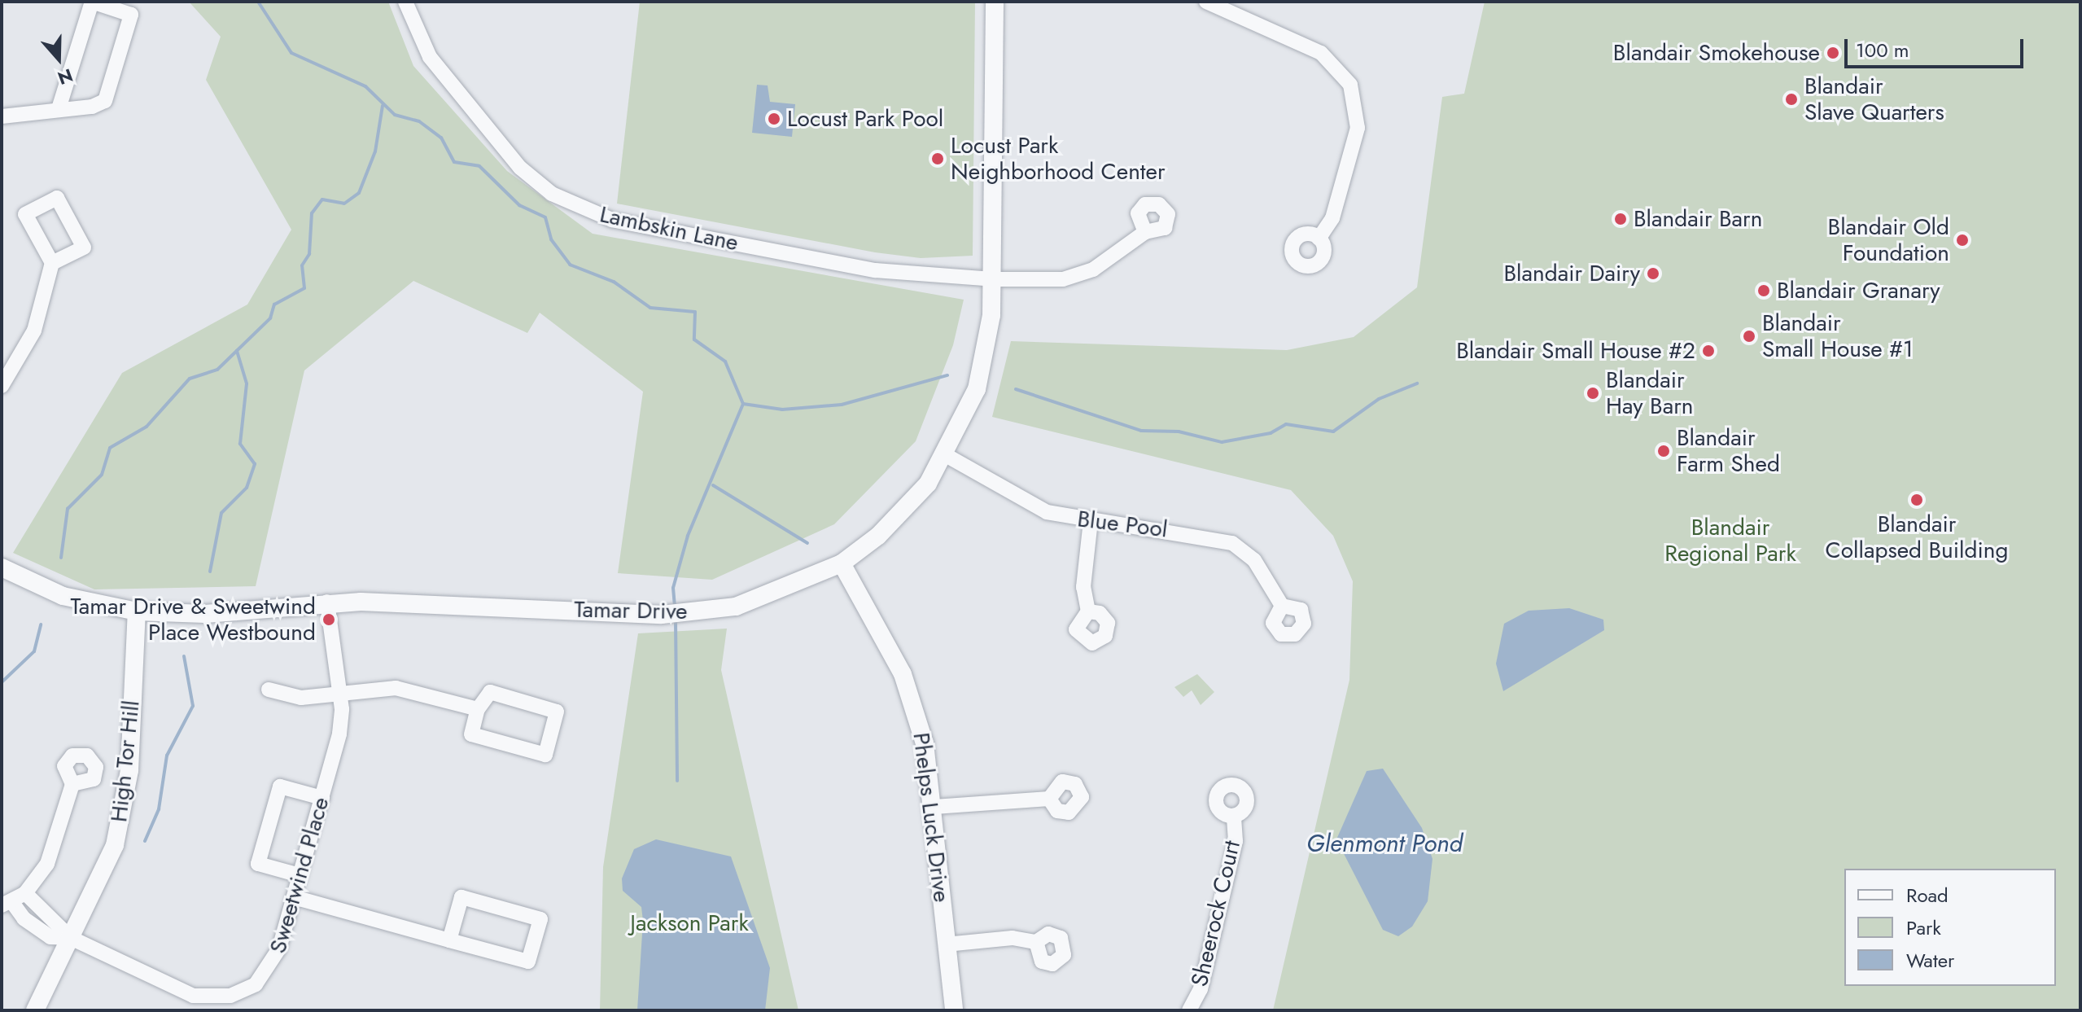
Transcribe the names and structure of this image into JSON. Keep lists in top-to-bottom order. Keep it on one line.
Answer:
{"streets":{"street":["Lambskin Lane","Blue Pool","Tamar Drive","High Tor Hill","Phelps Luck Drive","Sweetwind Place","Sheerock Court"]},"crossings":[["Lambskin Lane","Tamar Drive"],["Blue Pool","Tamar Drive"],["Tamar Drive","High Tor Hill"],["Tamar Drive","Phelps Luck Drive"],["Tamar Drive","Sweetwind Place"],["High Tor Hill","Sweetwind Place"]],"water":["Glenmont Pond"],"parks":["Blandair Regional Park","Jackson Park"],"places":["Blandair Smokehouse","Blandair Slave Quarters","Locust Park Pool","Locust Park Neighborhood Center","Blandair Barn","Blandair Old Foundation","Blandair Dairy","Blandair Granary","Blandair Small House #1","Blandair Small House #2","Blandair Hay Barn","Blandair Farm Shed","Blandair Collapsed Building","Tamar Drive & Sweetwind Place Westbound"],"legend":["Road","Park","Water"],"scale_bar":"100 m","north":"bottom"}
